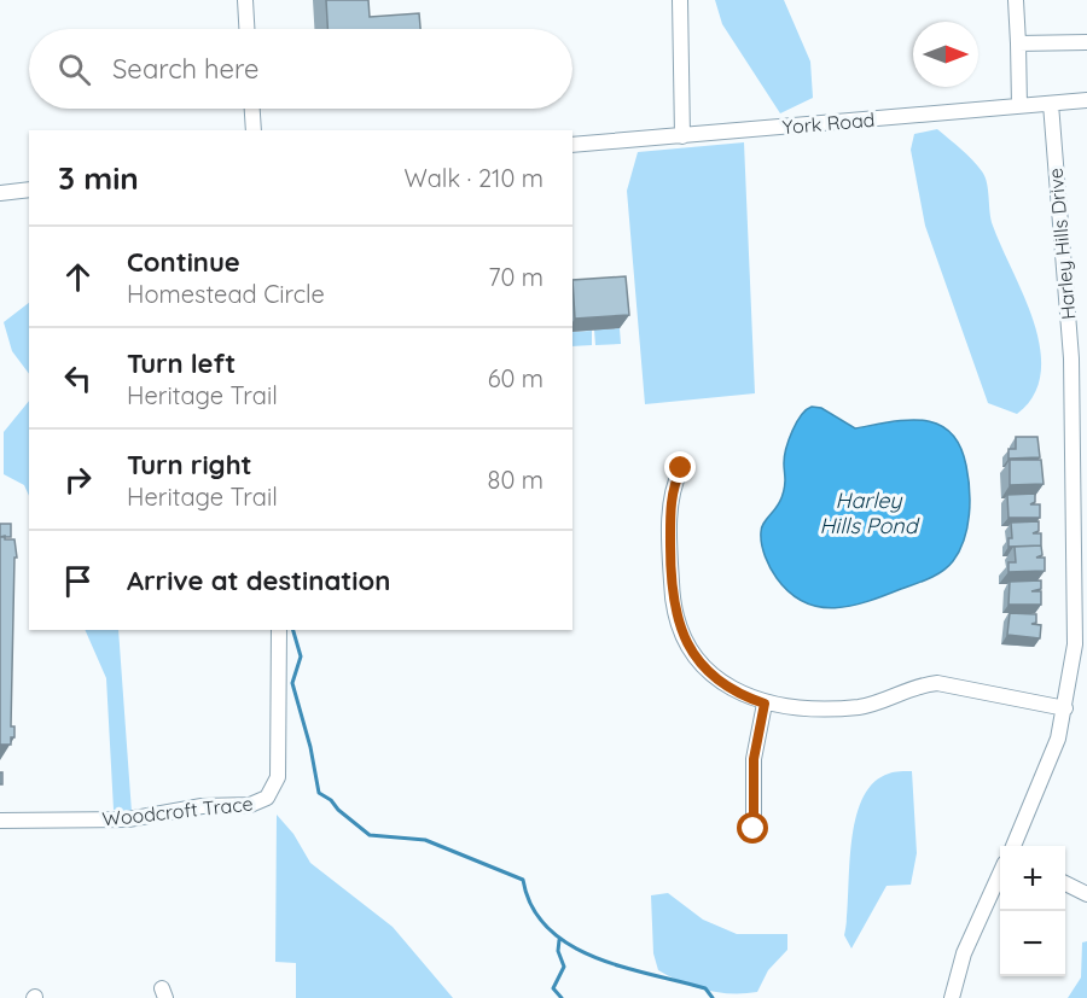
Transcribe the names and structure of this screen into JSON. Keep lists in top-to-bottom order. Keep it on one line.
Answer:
{"streets":{"street":["York Road","Harley Hills Drive","Woodcroft Trace"]},"crossings":[["York Road","Harley Hills Drive"]],"water":["Harley Hills Pond"],"north":"right","page":{"search":"Search here","heading":["3 min","Walk · 210 m"],"list":[["Continue","Homestead Circle","70 m"],["Turn left","Heritage Trail","60 m"],["Turn right","Heritage Trail","80 m"],"Arrive at destination"],"map_buttons":["+","−"]}}
